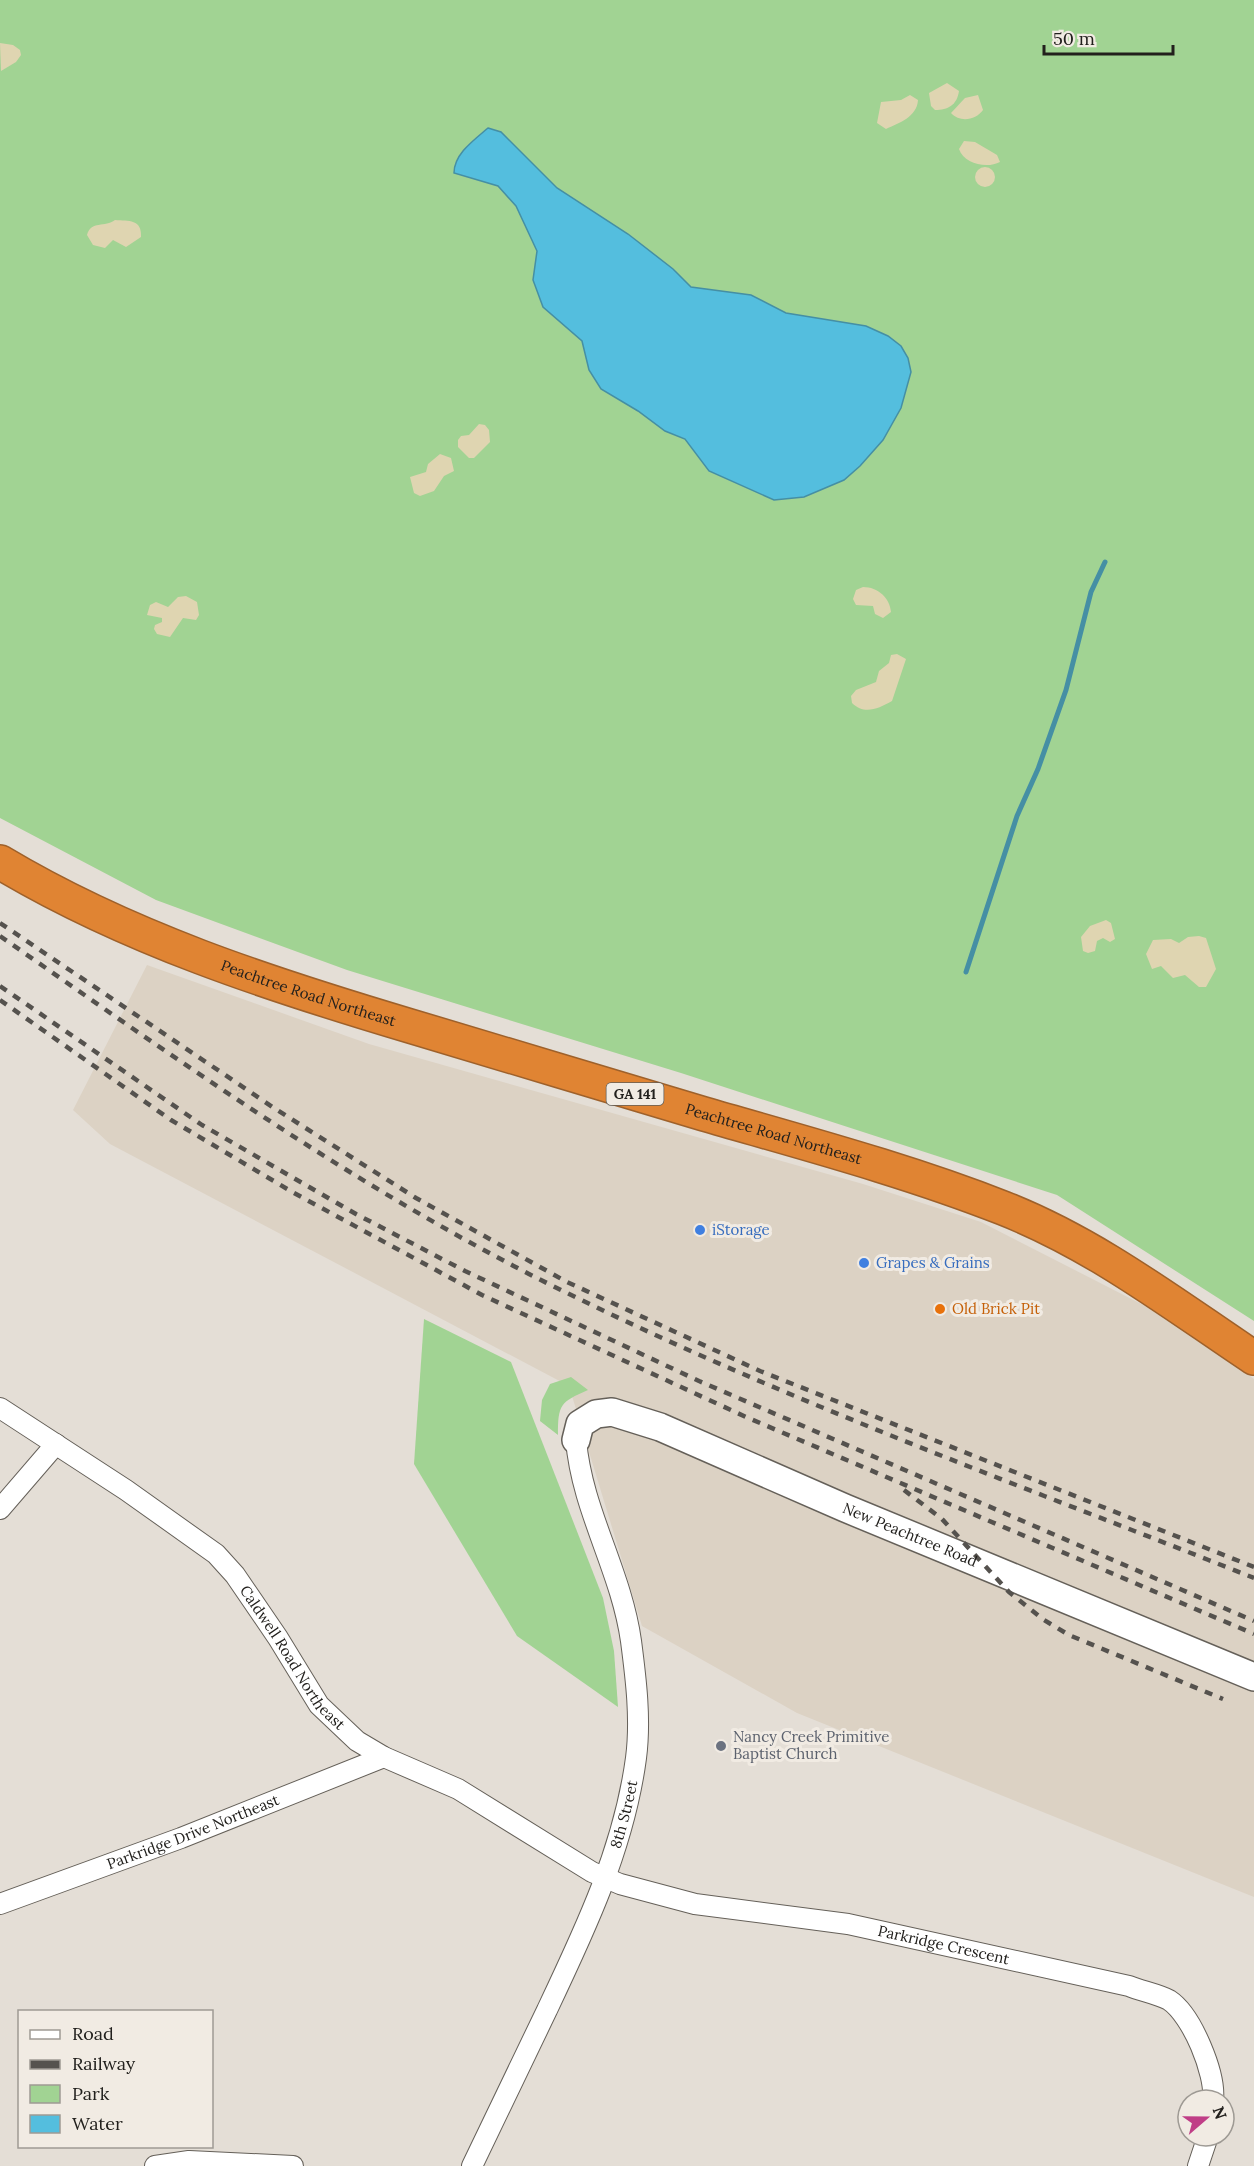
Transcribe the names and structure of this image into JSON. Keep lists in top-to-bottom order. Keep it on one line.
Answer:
{"streets":{"highway":["Peachtree Road Northeast","GA 141"],"street":["New Peachtree Road","Caldwell Road Northeast","8th Street","Parkridge Drive Northeast","Parkridge Crescent"]},"crossings":[["New Peachtree Road","8th Street"],["Caldwell Road Northeast","8th Street"],["Caldwell Road Northeast","Parkridge Drive Northeast"],["Caldwell Road Northeast","Parkridge Crescent"],["8th Street","Parkridge Crescent"]],"places":["iStorage","Grapes & Grains","Old Brick Pit","Nancy Creek Primitive Baptist Church"],"legend":["Road","Railway","Park","Water"],"scale_bar":"50 m","north":"right"}
